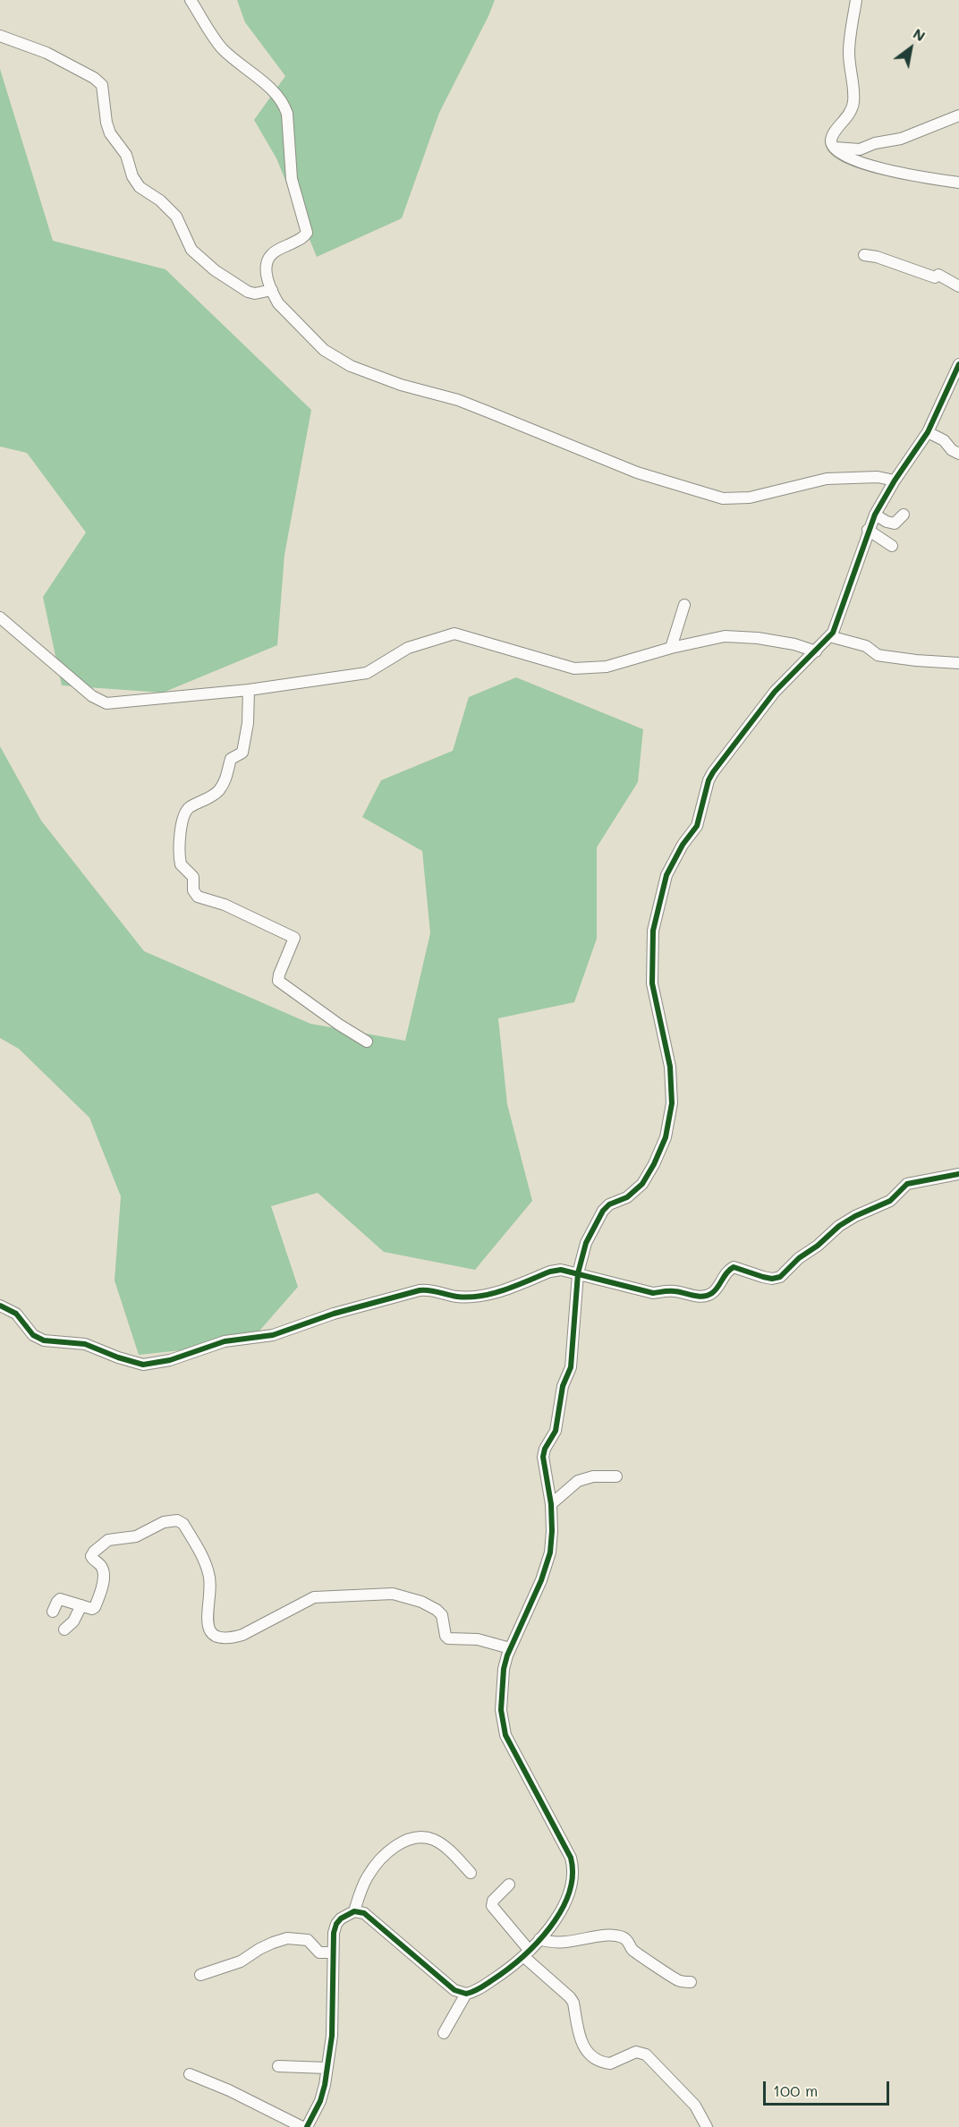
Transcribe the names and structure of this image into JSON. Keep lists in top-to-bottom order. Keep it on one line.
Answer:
{"scale_bar":"100 m","north":"top right"}
